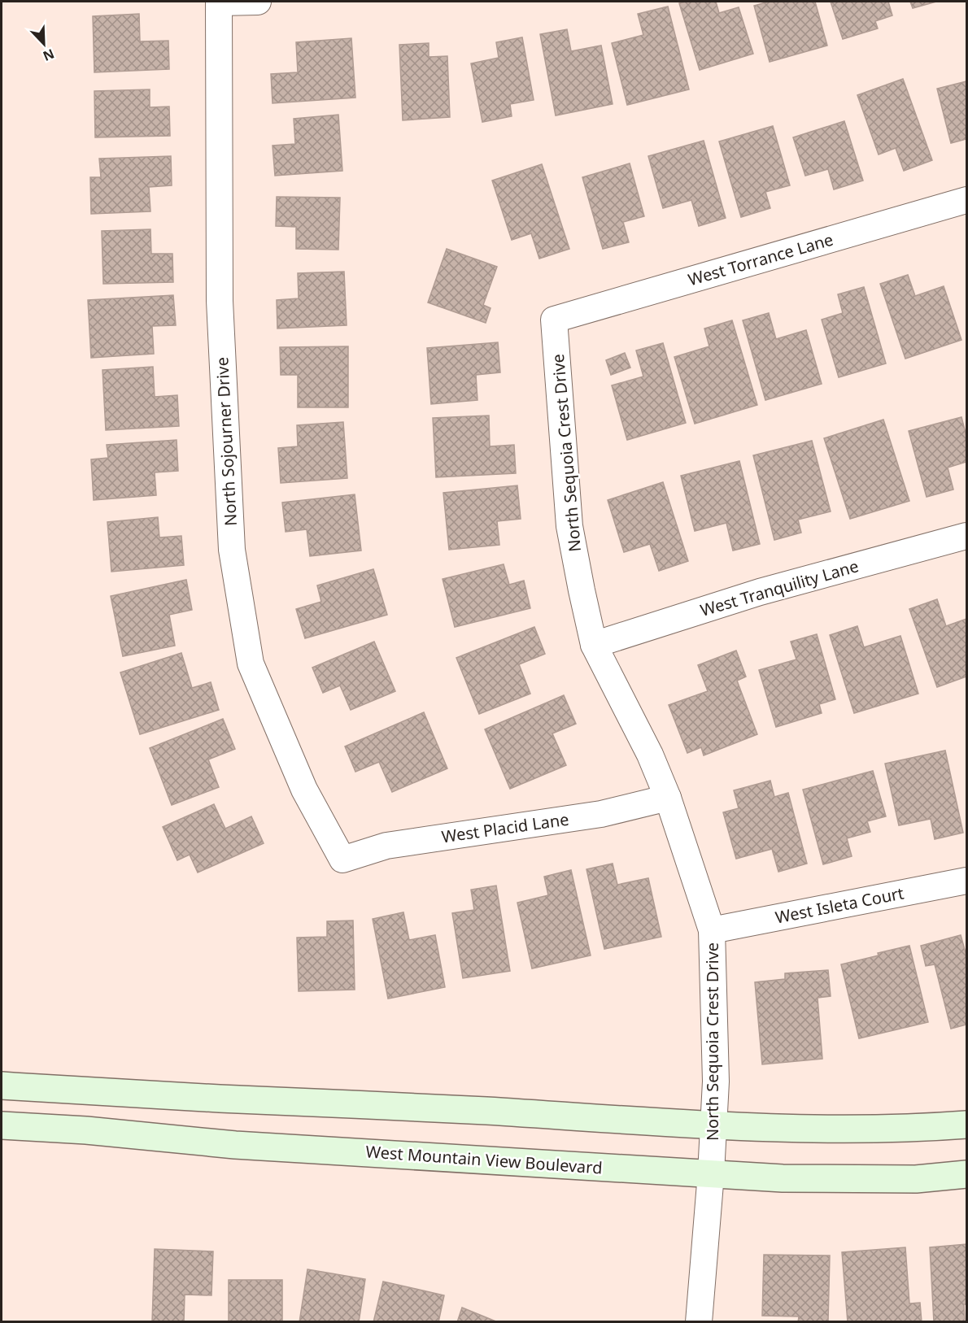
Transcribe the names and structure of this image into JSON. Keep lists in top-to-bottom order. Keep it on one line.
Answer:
{"streets":{"street":["West Torrance Lane","North Sojourner Drive","North Sequoia Crest Drive","West Tranquility Lane","West Placid Lane","West Isleta Court","West Mountain View Boulevard"]},"crossings":[["West Torrance Lane","North Sequoia Crest Drive"],["North Sojourner Drive","West Placid Lane"],["North Sequoia Crest Drive","West Tranquility Lane"],["North Sequoia Crest Drive","West Placid Lane"],["North Sequoia Crest Drive","West Isleta Court"],["North Sequoia Crest Drive","West Mountain View Boulevard"]],"north":"bottom right"}
